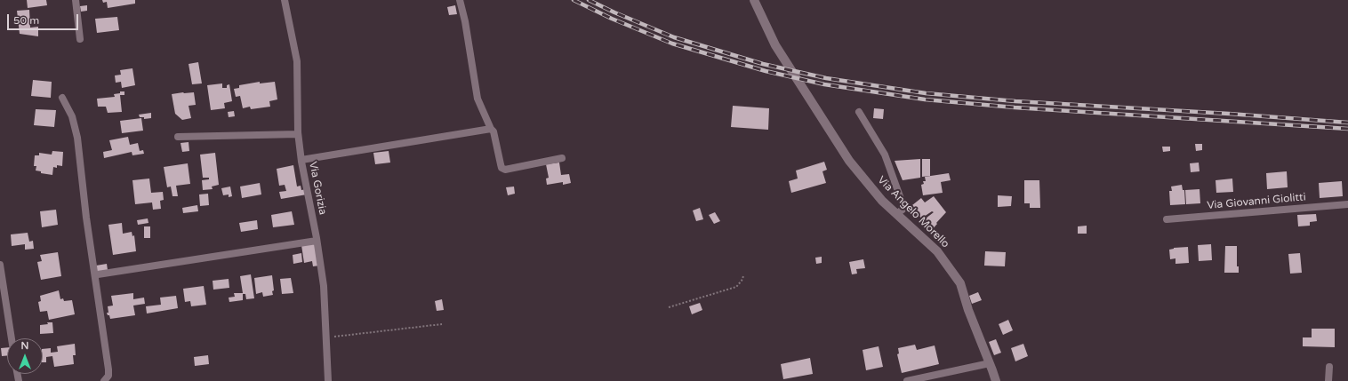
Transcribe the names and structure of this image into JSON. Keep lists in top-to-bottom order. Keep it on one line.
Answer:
{"streets":{"street":["Via Gorizia","Via Giovanni Giolitti","Via Angelo Morello"]},"scale_bar":"50 m","north":"top"}
